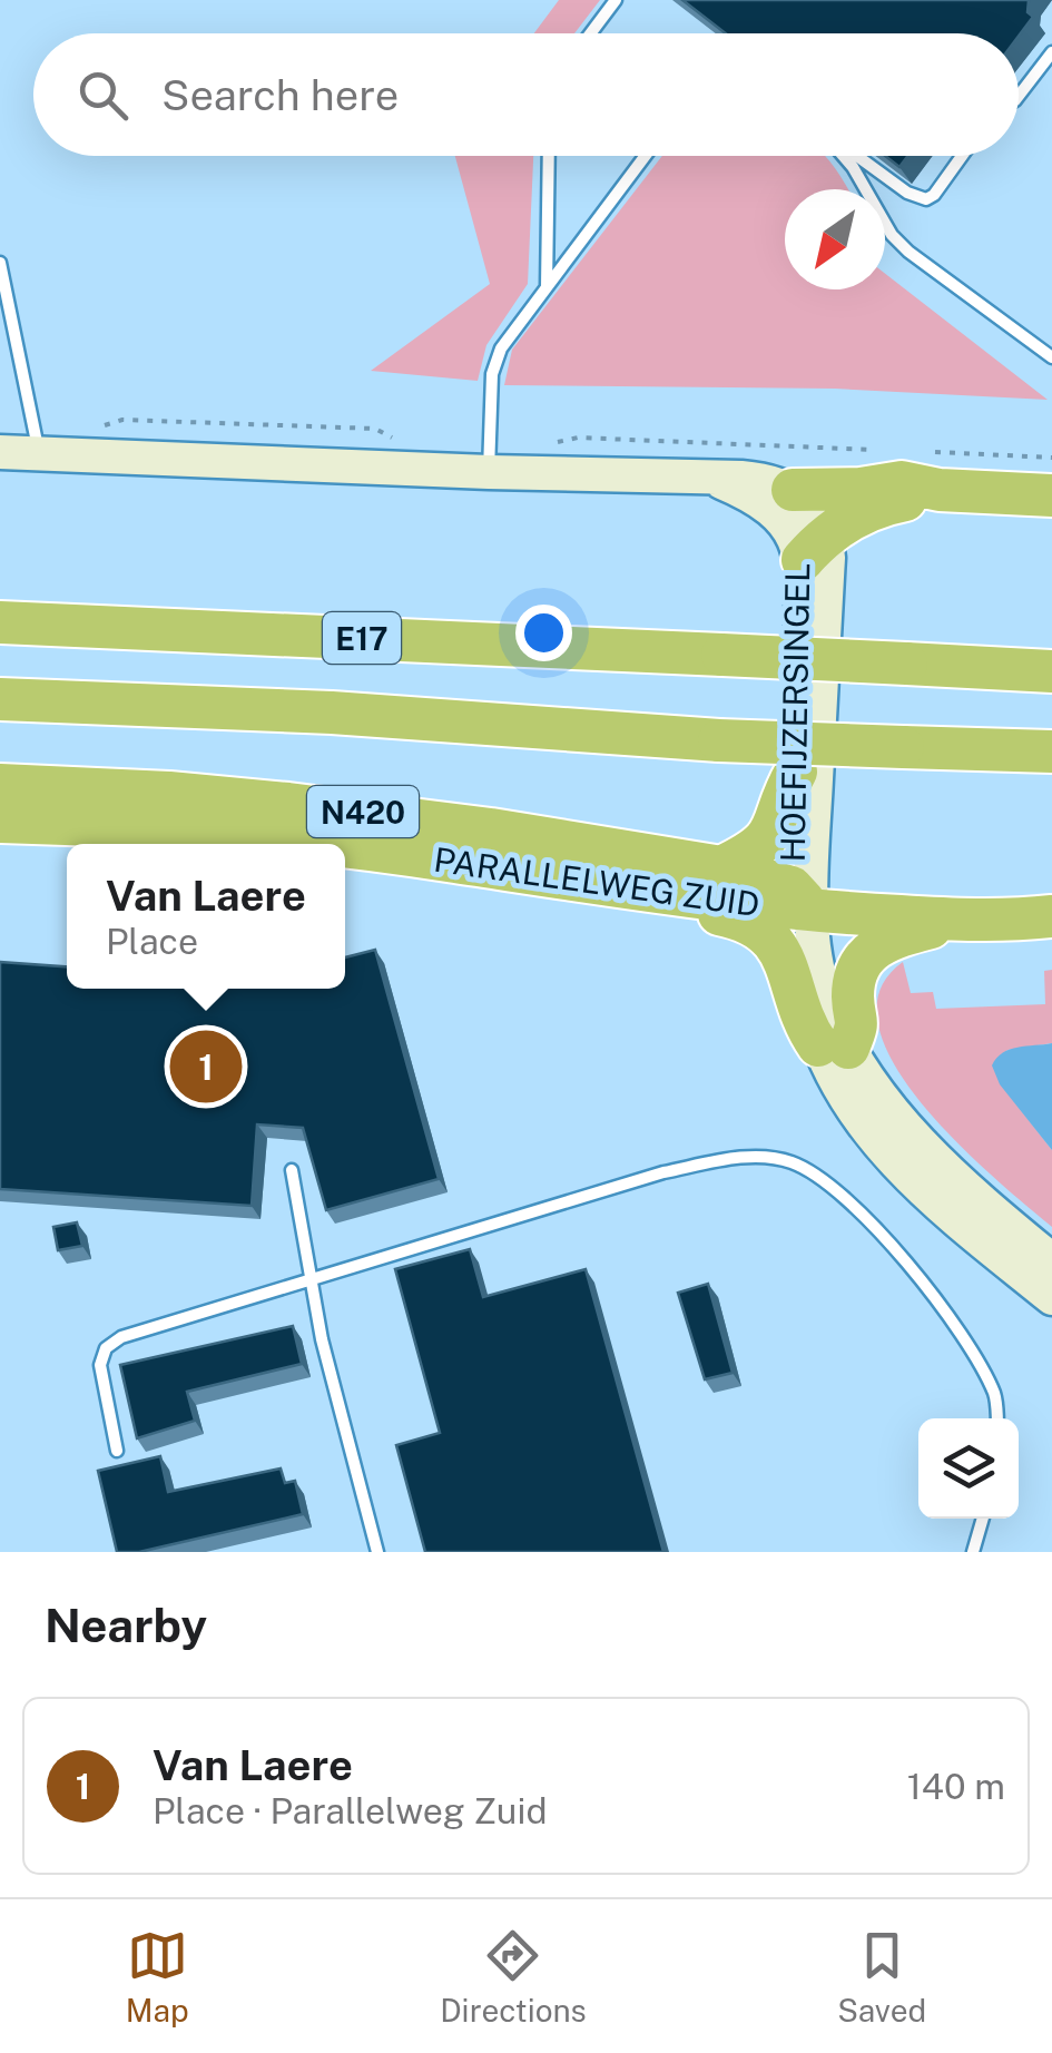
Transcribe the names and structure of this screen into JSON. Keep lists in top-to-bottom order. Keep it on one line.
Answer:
{"streets":{"highway":["E17","N420","PARALLELWEG ZUID"],"street":["HOEFIJZERSINGEL"]},"crossings":[["HOEFIJZERSINGEL","PARALLELWEG ZUID"]],"north":"bottom left","page":{"search":"Search here","popup":["Van Laere","Place"],"pins":"1","heading":"Nearby","list":[{"mark":"1","name":"Van Laere","note":"Place · Parallelweg Zuid","value":"140 m"}],"nav":["Map","Directions","Saved"]}}
